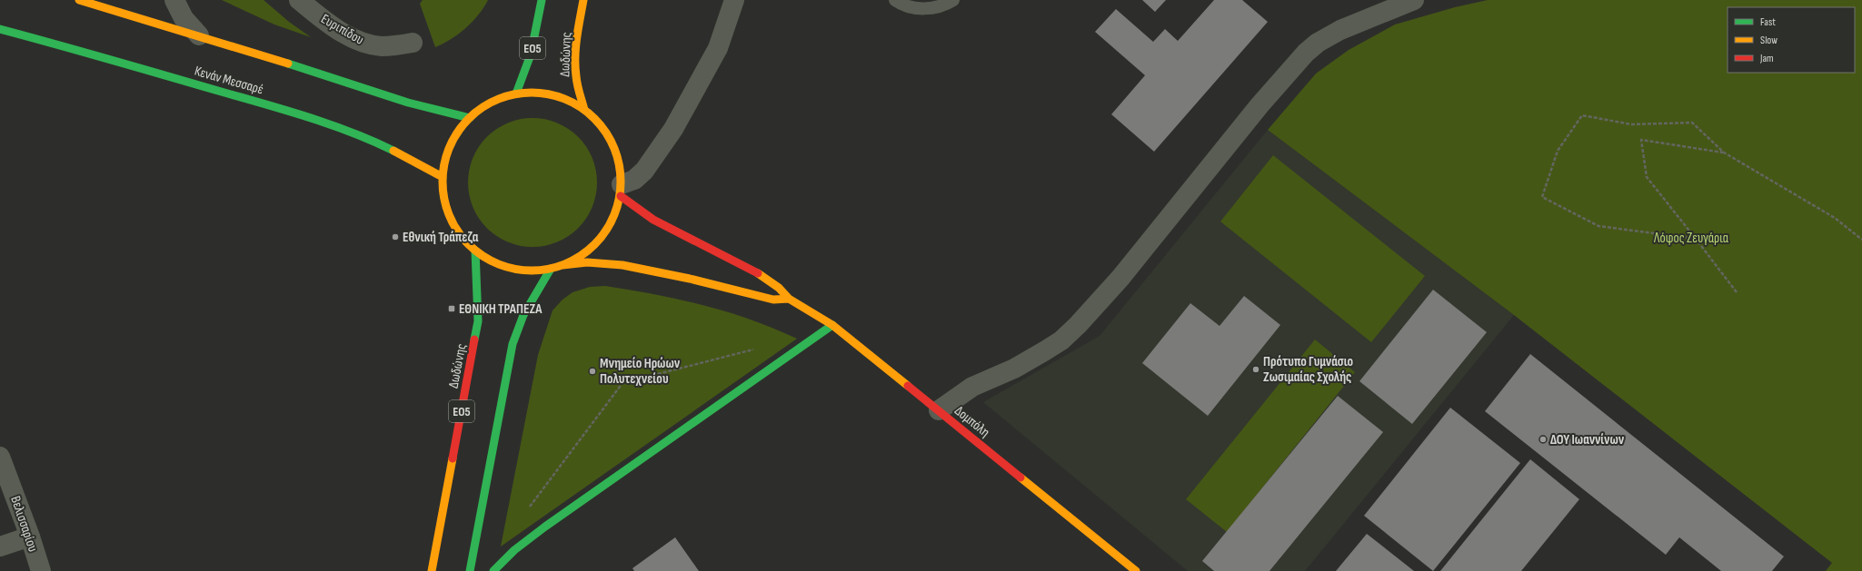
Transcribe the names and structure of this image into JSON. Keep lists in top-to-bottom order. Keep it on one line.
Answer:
{"streets":{"main road":["ΕΟ5","Δωδώνης","Κενάν Μεσσαρέ","Δομπόλη"],"street":["Ευριπίδου","Βελισσαρίου"]},"crossings":[["ΕΟ5","Δωδώνης"],["Δωδώνης","Κενάν Μεσσαρέ"],["Δωδώνης","Δομπόλη"]],"parks":["Λόφος Ζευγάρια"],"places":{"other":["Εθνική Τράπεζα","Πρότυπο Γυμνάσιο Ζωσιμαίας Σχολής","Μνημείο Ηρώων Πολυτεχνείου","ΔΟΥ Ιωαννίνων"],"transit":["ΕΘΝΙΚΗ ΤΡΑΠΕΖΑ"]},"legend":["Fast","Slow","Jam"]}
